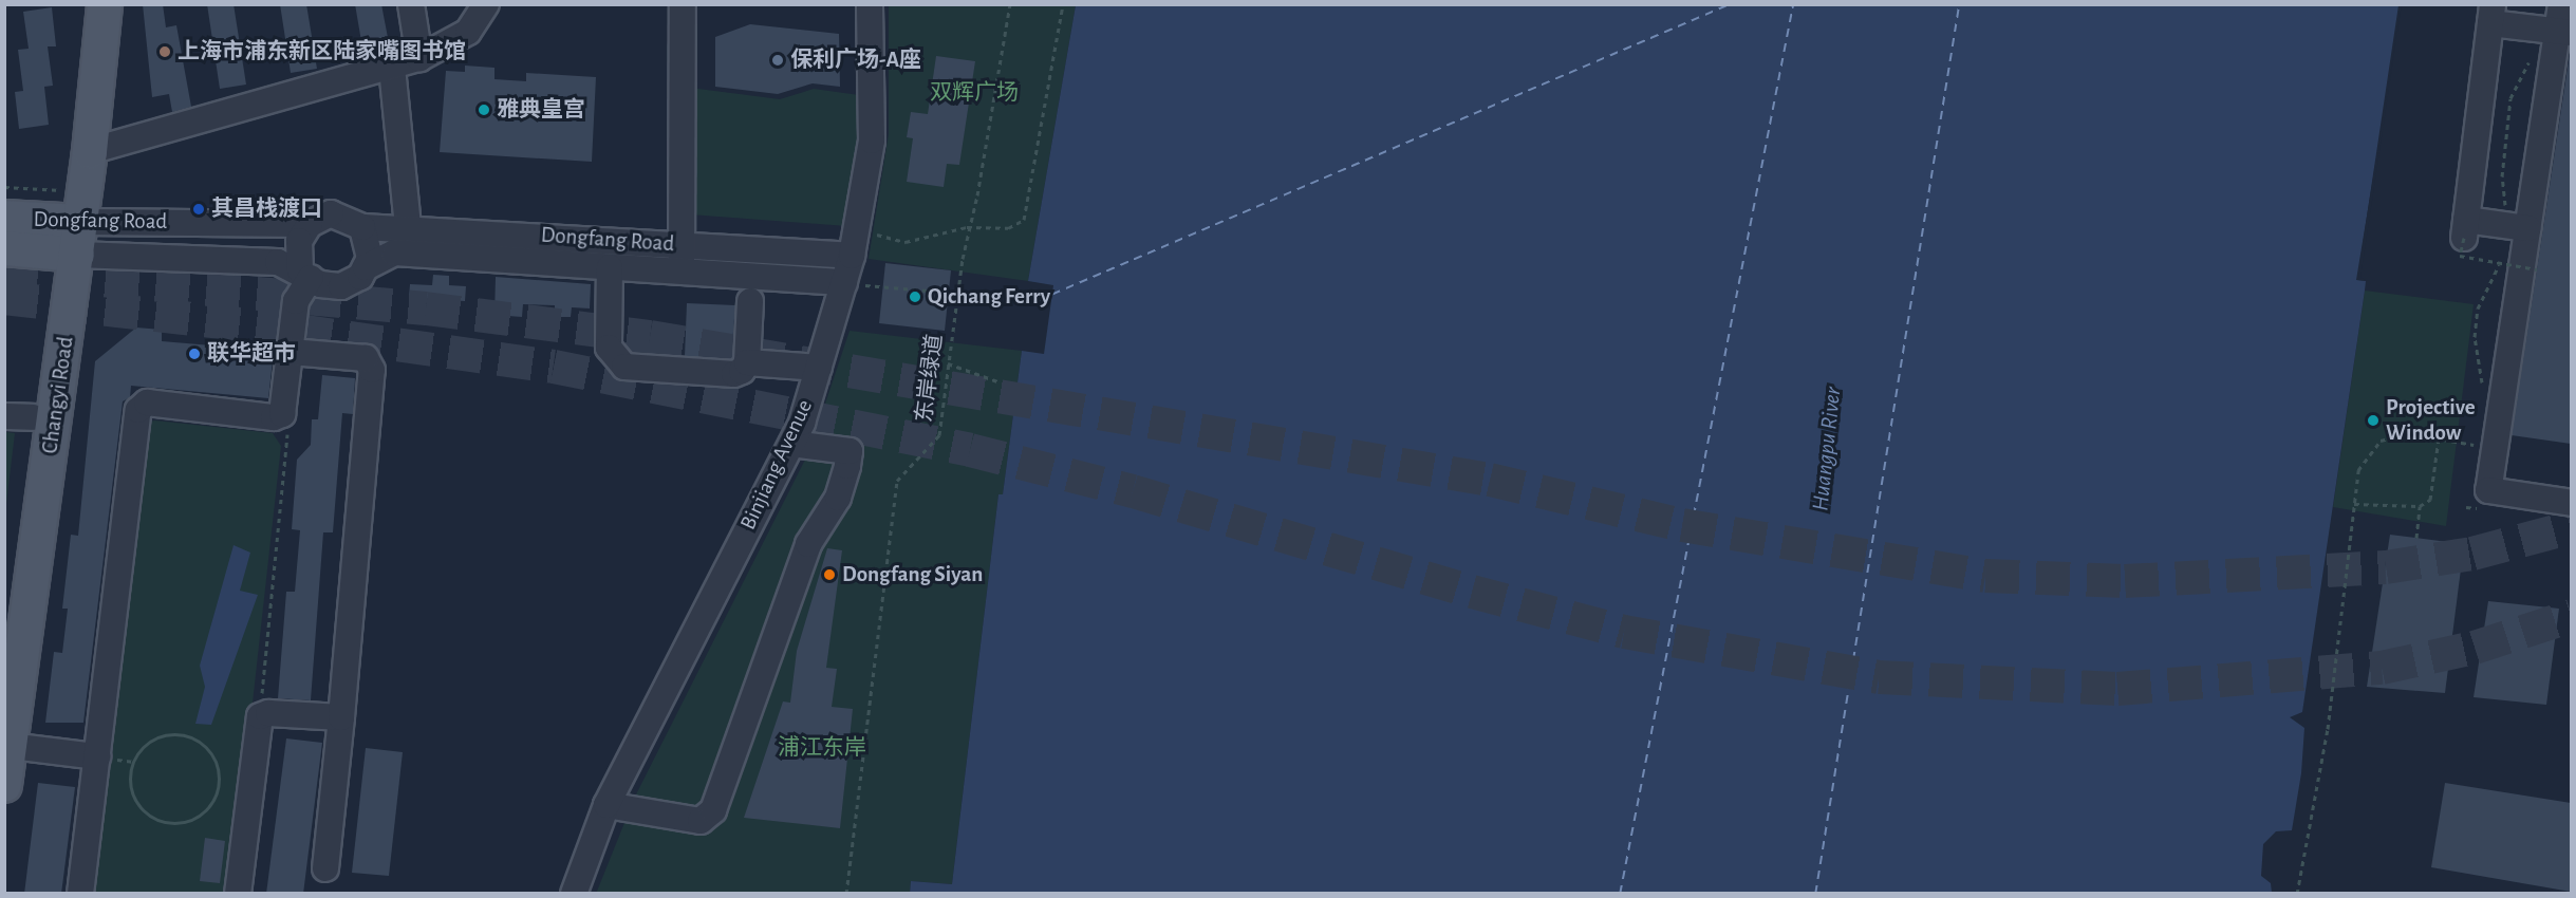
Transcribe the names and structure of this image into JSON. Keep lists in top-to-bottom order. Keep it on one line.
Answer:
{"streets":{"main road":["Dongfang Road","Changyi Road"],"street":["Binjiang Avenue"],"path":["东岸绿道"]},"crossings":[["Dongfang Road","Changyi Road"],["Dongfang Road","Binjiang Avenue"]],"water":["Huangpu River"],"parks":["双辉广场","浦江东岸"],"places":["上海市浦东新区陆家嘴图书馆","保利广场-A座","雅典皇宫","其昌栈渡口","Qichang Ferry","联华超市","Projective Window","Dongfang Siyan"]}
